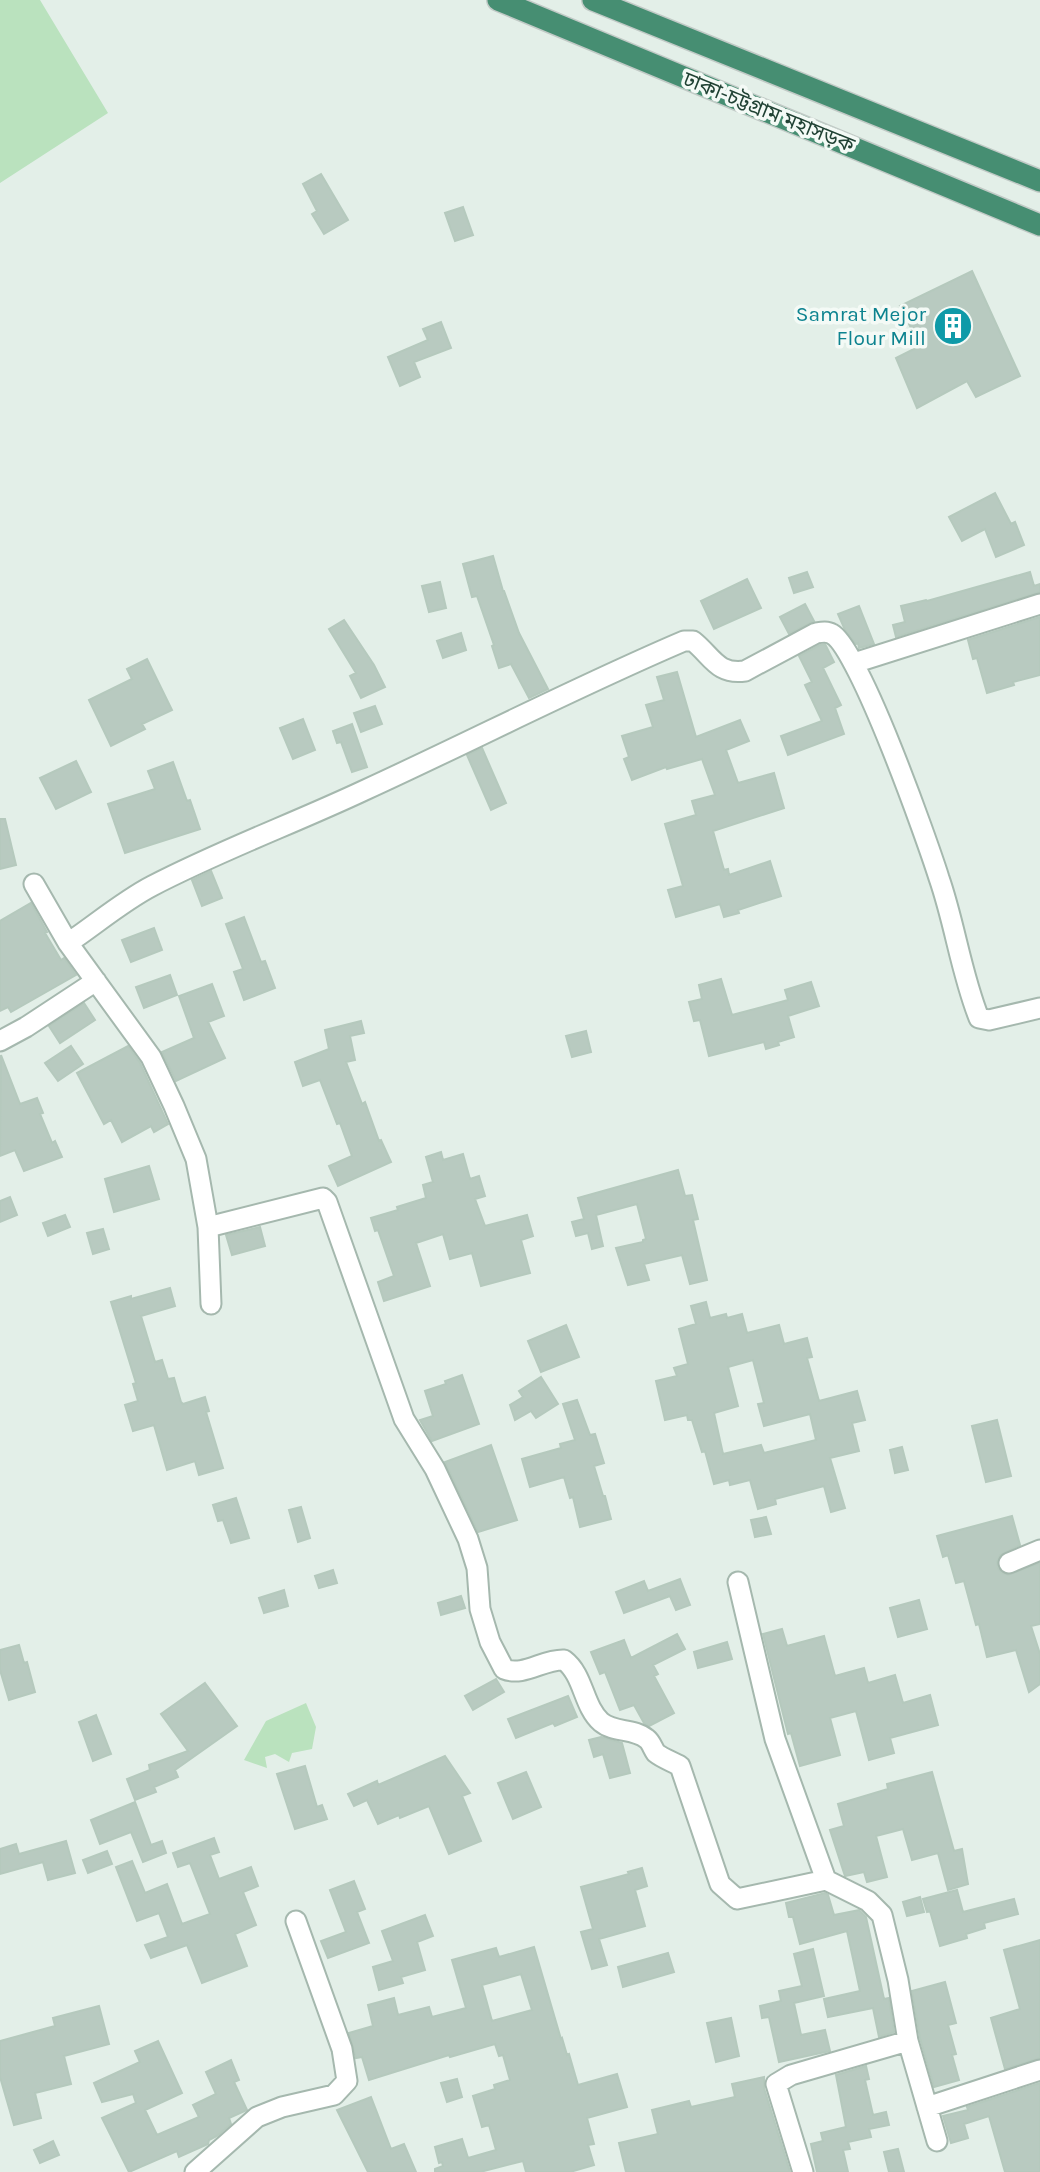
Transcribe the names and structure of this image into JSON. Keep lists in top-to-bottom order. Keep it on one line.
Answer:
{"streets":{"highway":["ঢাকা-চট্টগ্রাম মহাসড়ক"]},"places":{"building":["Samrat Mejor Flour Mill"]}}
